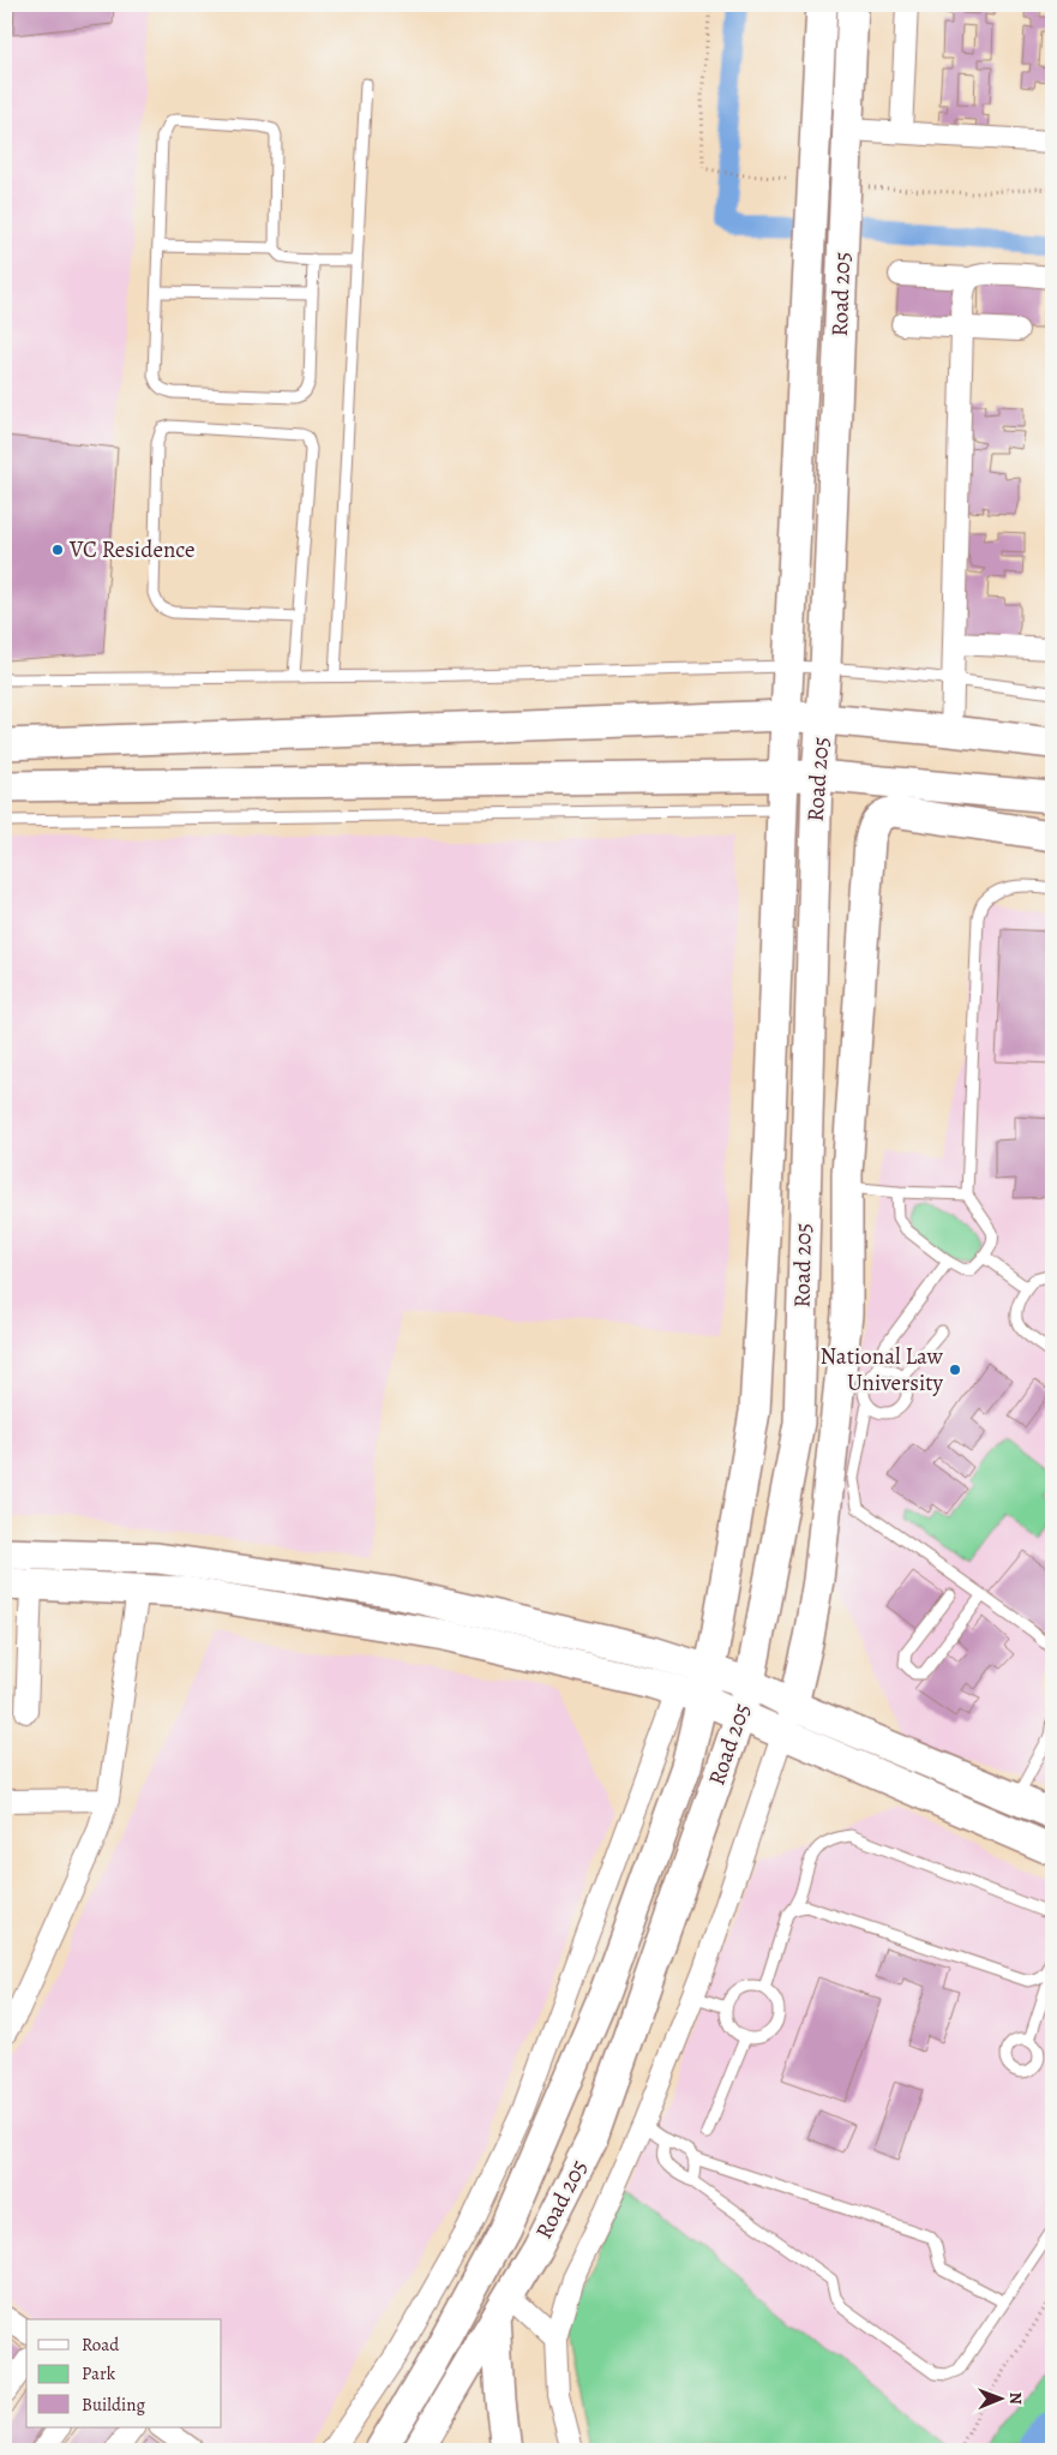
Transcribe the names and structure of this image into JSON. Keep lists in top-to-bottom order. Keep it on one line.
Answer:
{"streets":{"main road":["Road 205"]},"places":["VC Residence","National Law University"],"legend":["Road","Park","Building"],"north":"right"}
